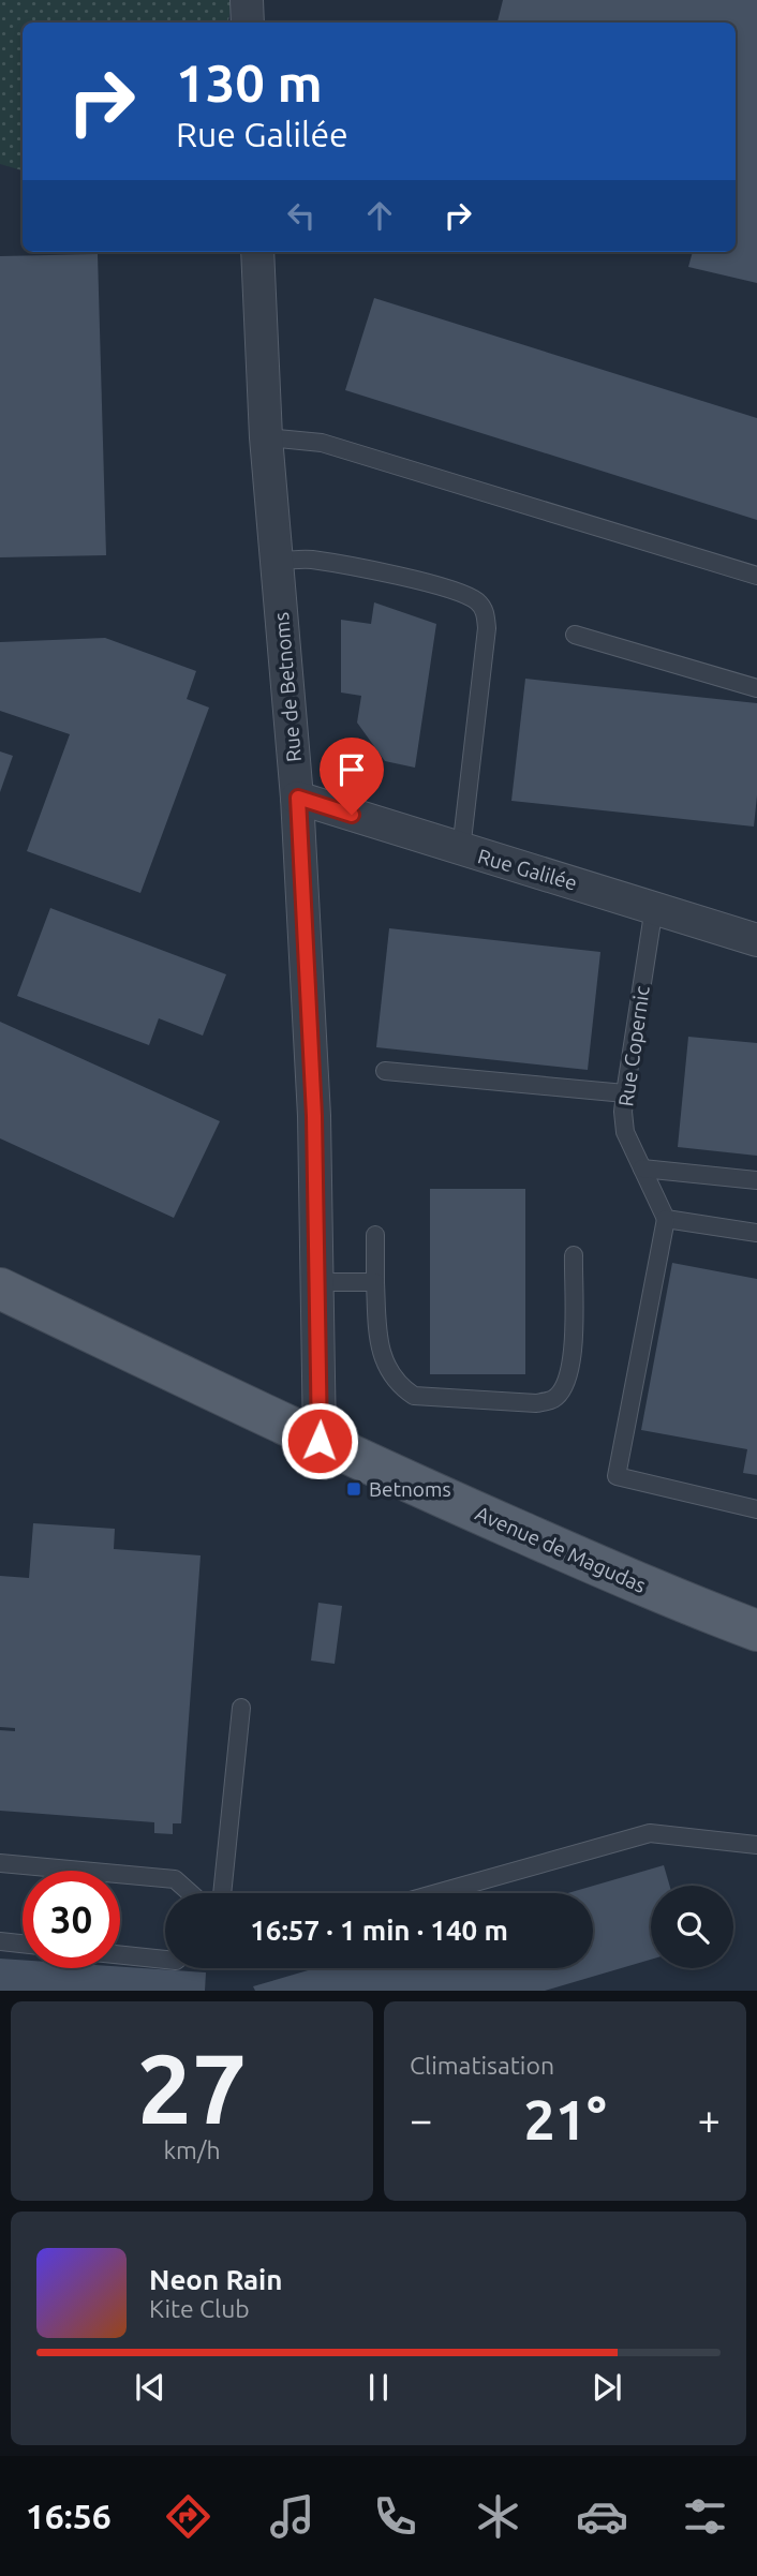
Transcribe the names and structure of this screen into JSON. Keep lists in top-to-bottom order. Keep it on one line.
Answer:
{"streets":{"main road":["Avenue de Magudas"],"street":["Rue de Betnoms","Rue Galilée"],"lane":["Rue Copernic"]},"crossings":[["Rue de Betnoms","Rue Galilée"],["Rue de Betnoms","Avenue de Magudas"],["Rue Galilée","Rue Copernic"]],"places":{"transit":["Betnoms"]},"page":{"turn":["130 m","Rue Galilée"],"limit":"30","trip":"16:57 · 1 min · 140 m","tile":[["27","km/h"],"Climatisation"],"heat":["−","21°","+"],"song":["Neon Rain","Kite Club"],"tabs":"16:56"}}
